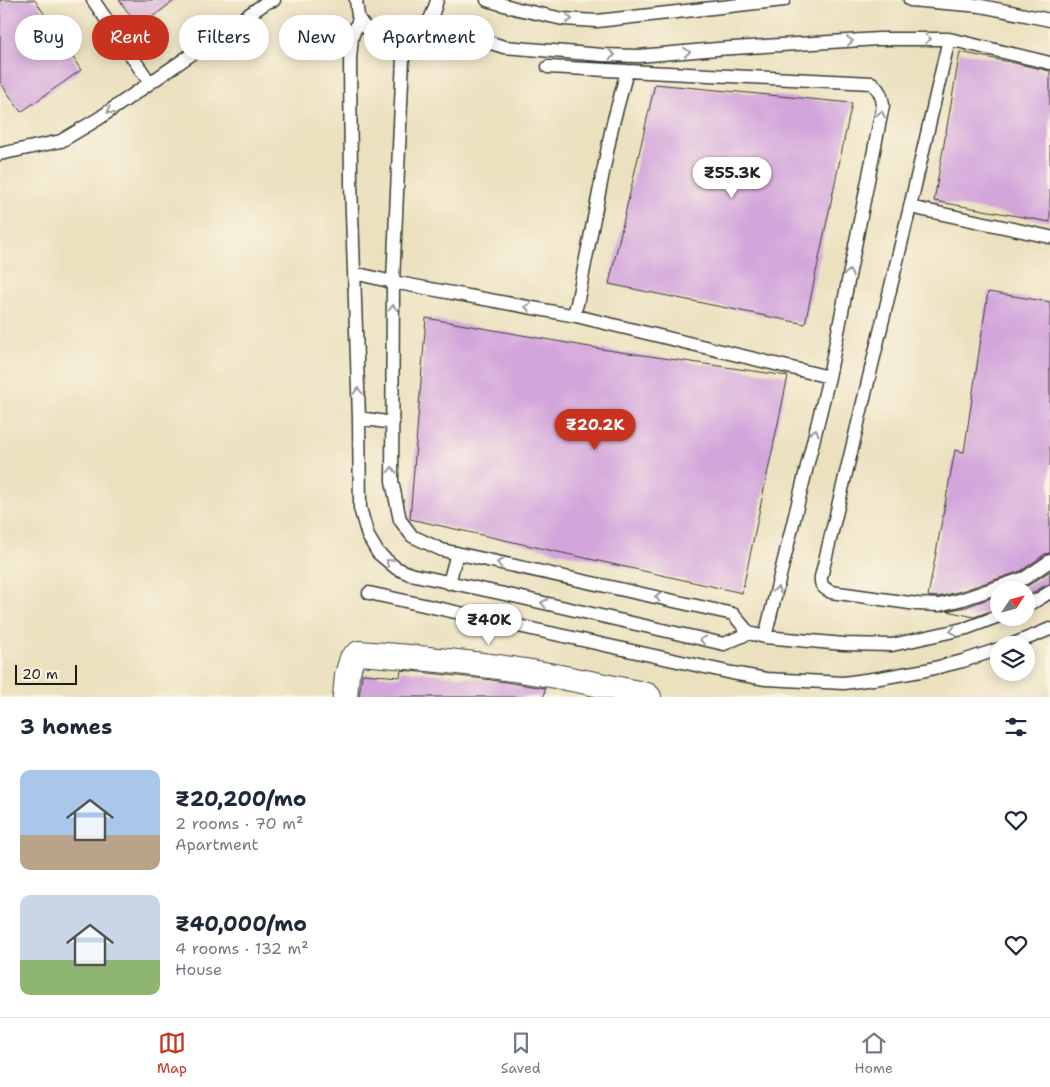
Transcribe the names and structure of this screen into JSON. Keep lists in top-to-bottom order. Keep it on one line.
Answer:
{"scale_bar":"20 m","north":"top right","page":{"chip":["Buy","Rent","Filters","New","Apartment"],"price":["₹55.3K","₹20.2K","₹40K"],"scale":"20 m","heading":"3 homes","list":[{"name":"₹20,200/mo","note":"2 rooms · 70 m² · Apartment"},{"name":"₹40,000/mo","note":"4 rooms · 132 m² · House"}],"tabs":["Map","Saved","Home"]}}
